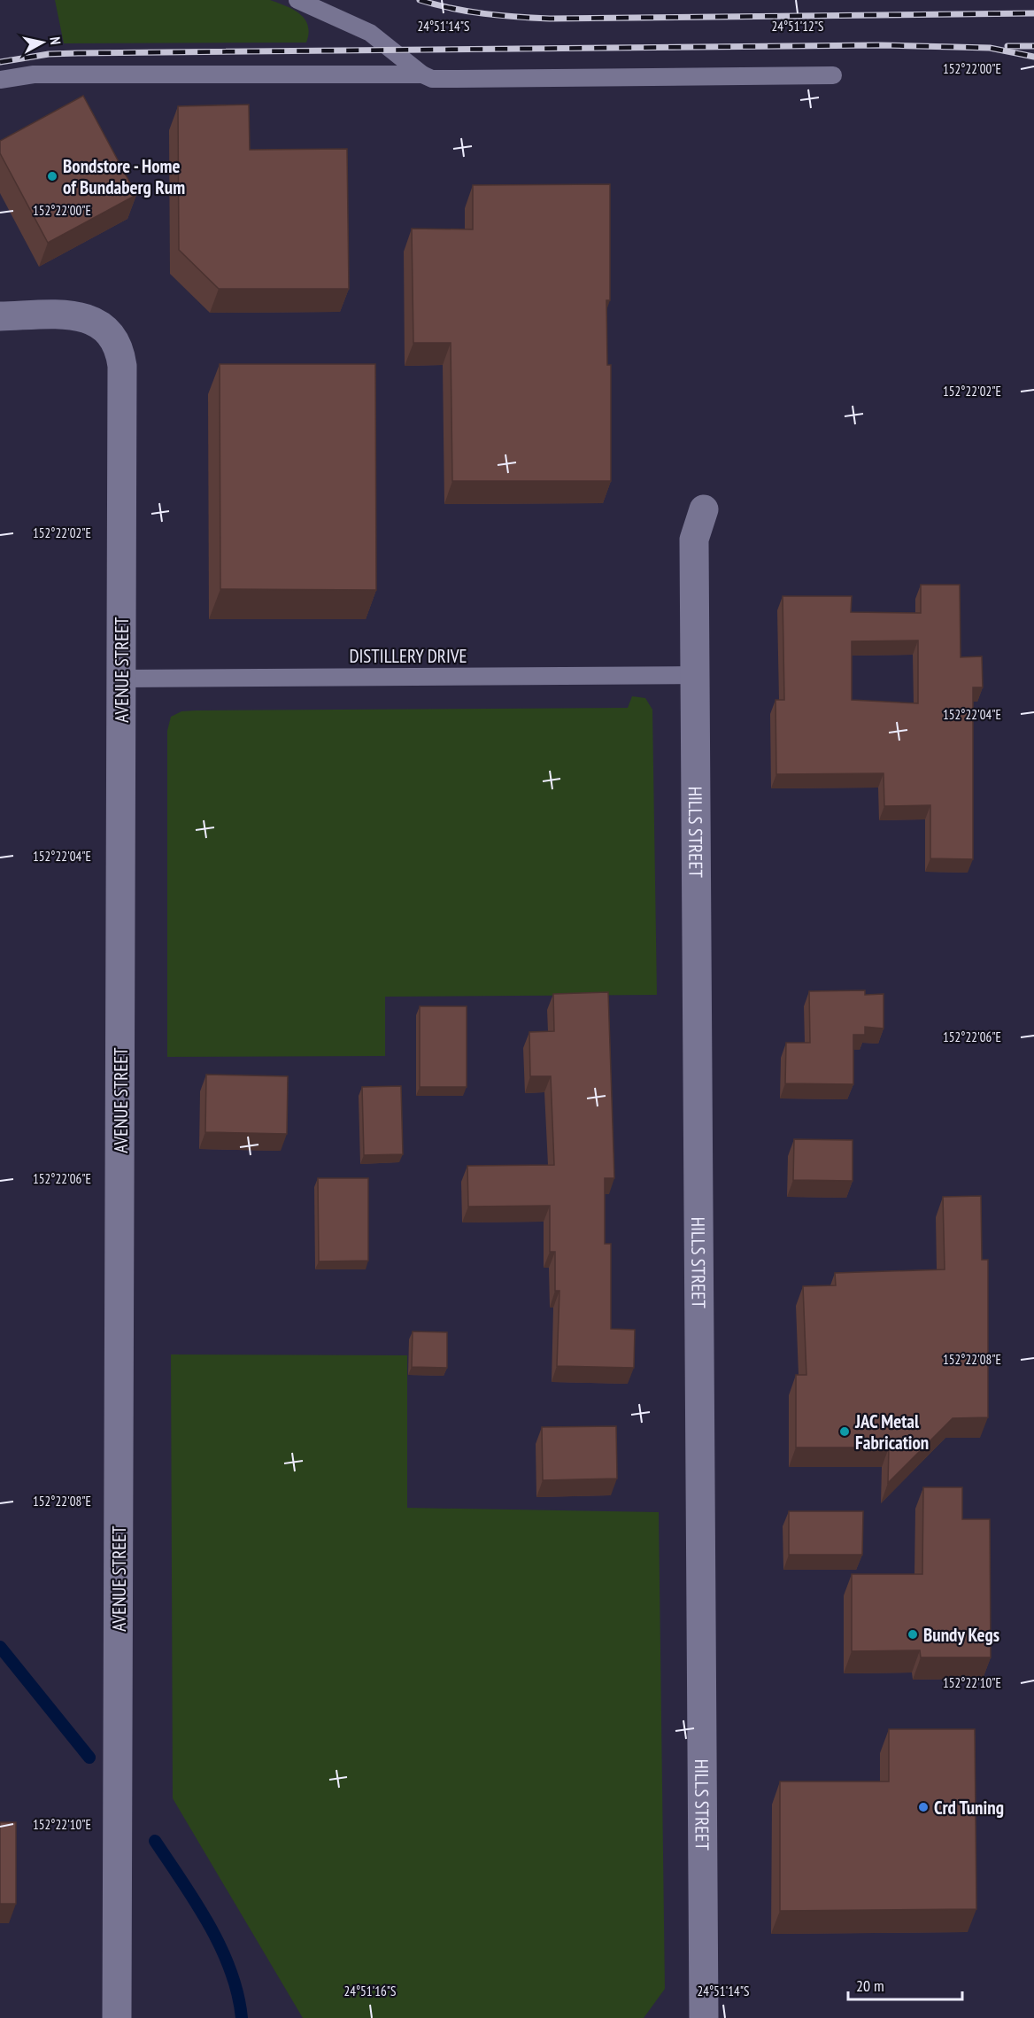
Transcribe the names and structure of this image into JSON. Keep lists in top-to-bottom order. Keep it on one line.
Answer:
{"streets":{"street":["AVENUE STREET","HILLS STREET"],"lane":["DISTILLERY DRIVE"]},"crossings":[["DISTILLERY DRIVE","AVENUE STREET"],["DISTILLERY DRIVE","HILLS STREET"]],"places":["Bondstore - Home of Bundaberg Rum","JAC Metal Fabrication","Bundy Kegs","Crd Tuning"],"scale_bar":"20 m","north":"right","coordinates":["24°51'14\"S","24°51'12\"S","152°22'00\"E","152°22'02\"E","152°22'04\"E","152°22'06\"E","152°22'08\"E","152°22'10\"E","24°51'16\"S"]}
